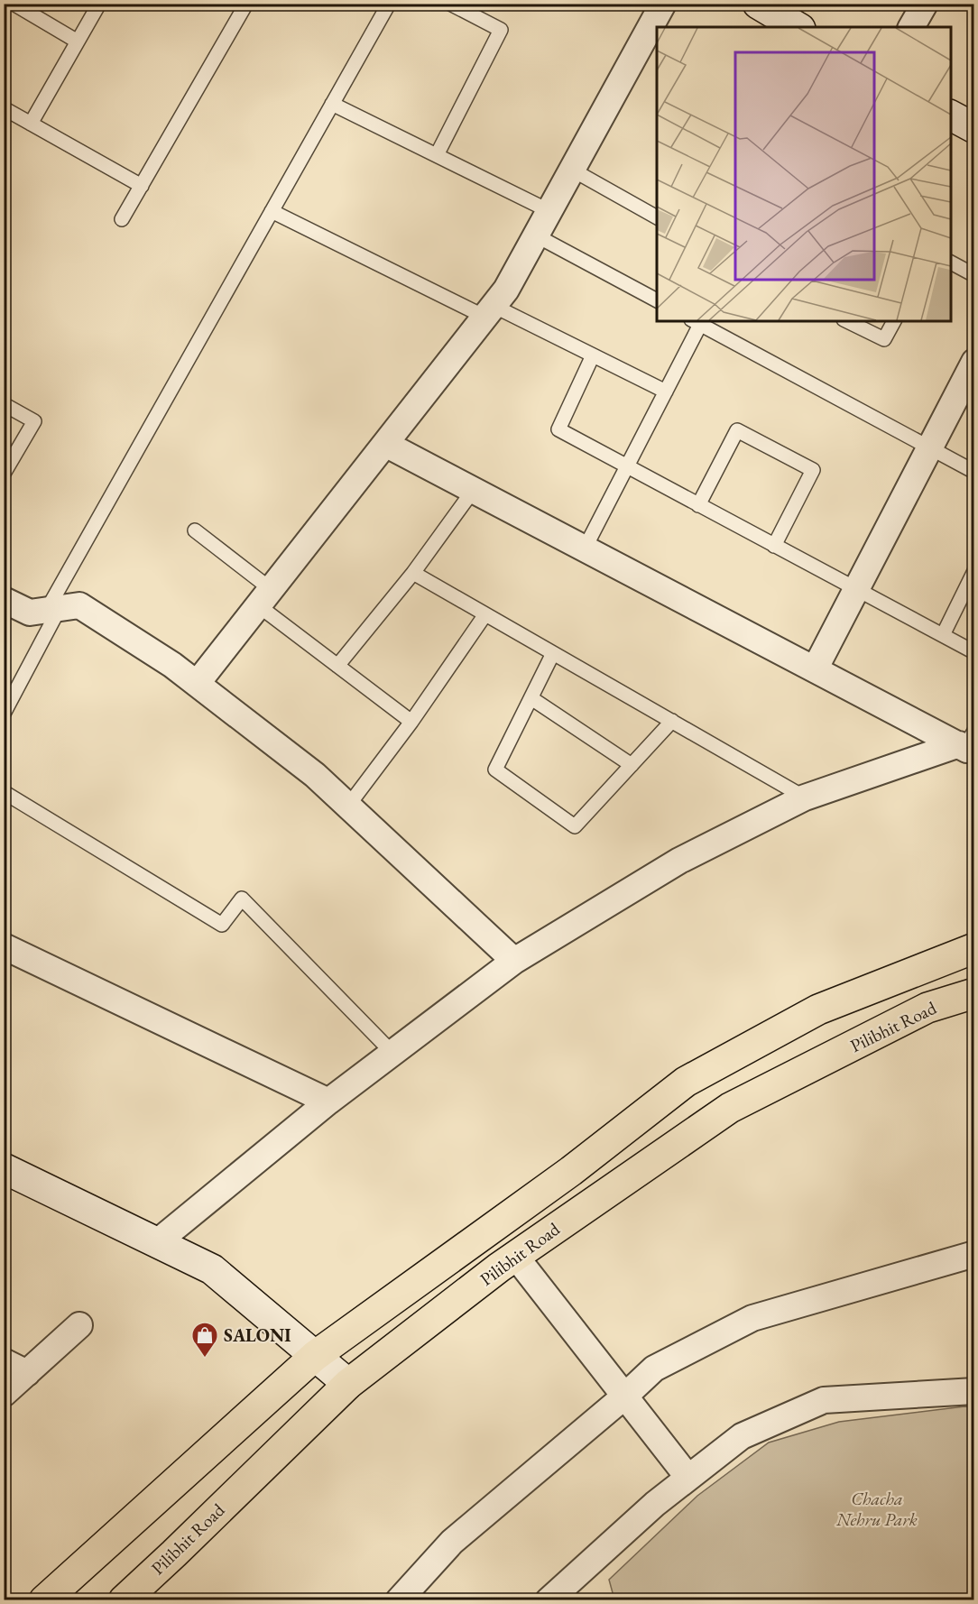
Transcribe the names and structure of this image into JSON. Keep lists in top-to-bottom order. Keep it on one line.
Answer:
{"streets":{"highway":["Pilibhit Road"]},"parks":["Chacha Nehru Park"],"places":{"shop":["SALONI"]}}
